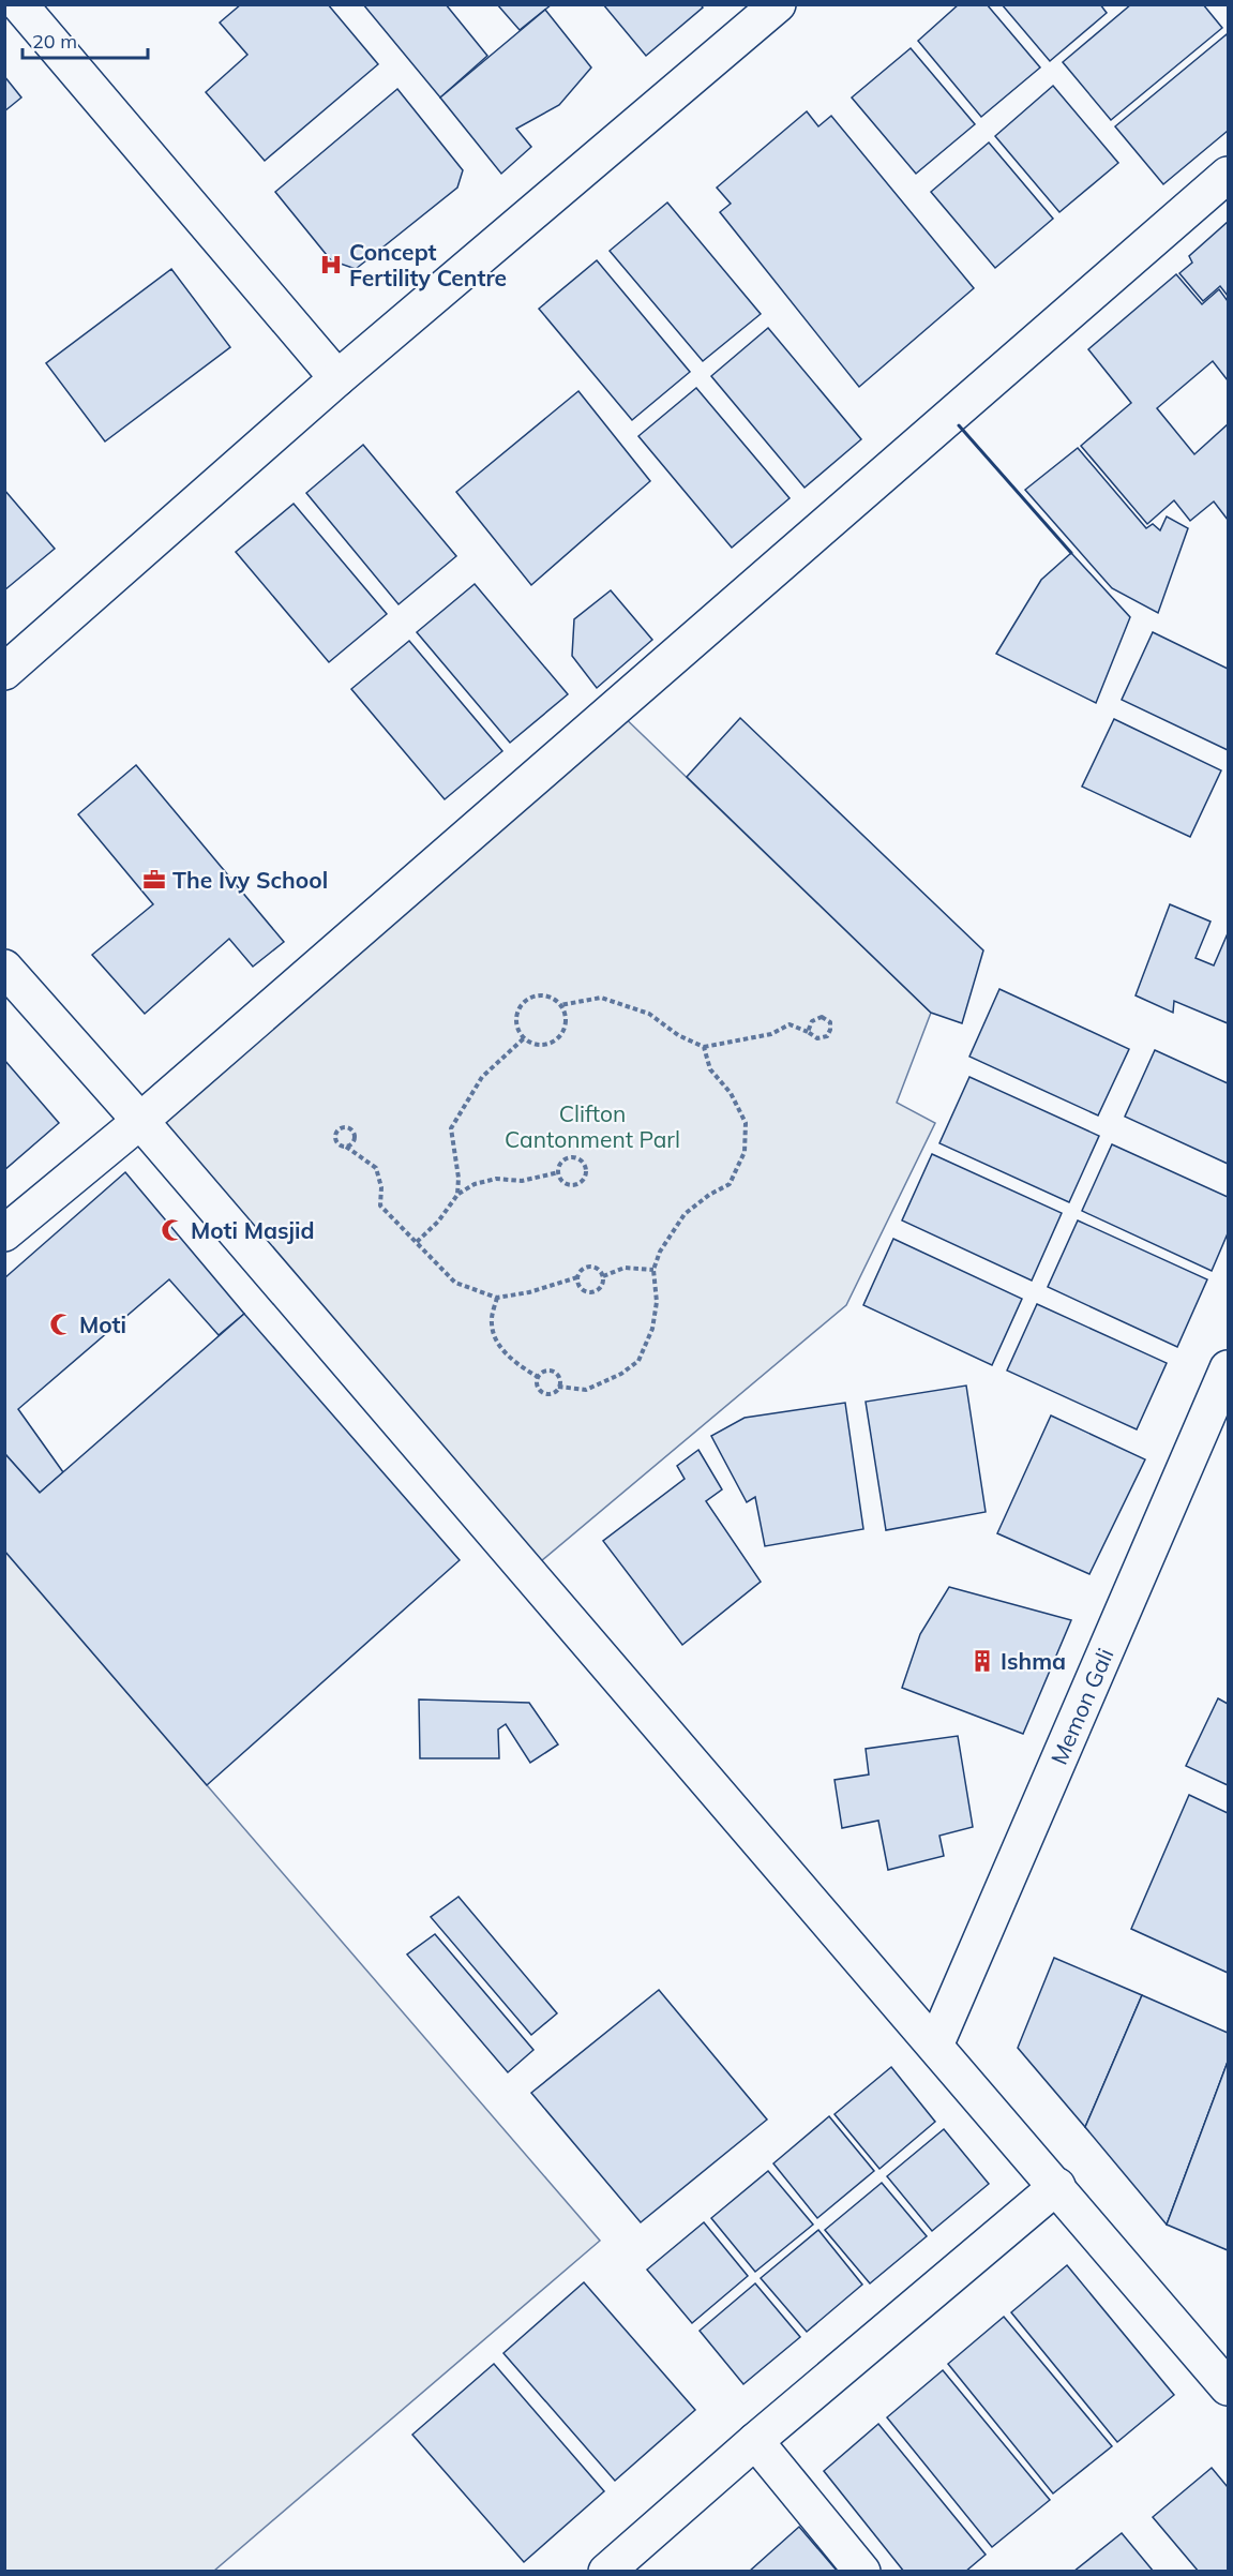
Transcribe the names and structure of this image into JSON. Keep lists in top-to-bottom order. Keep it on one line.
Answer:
{"streets":{"street":["Memon Gali"]},"parks":["Clifton Cantonment Parl"],"places":{"hospital":["Concept Fertility Centre"],"office":["The Ivy School"],"mosque":["Moti Masjid","Moti"],"building":["Ishma"]},"scale_bar":"20 m"}
